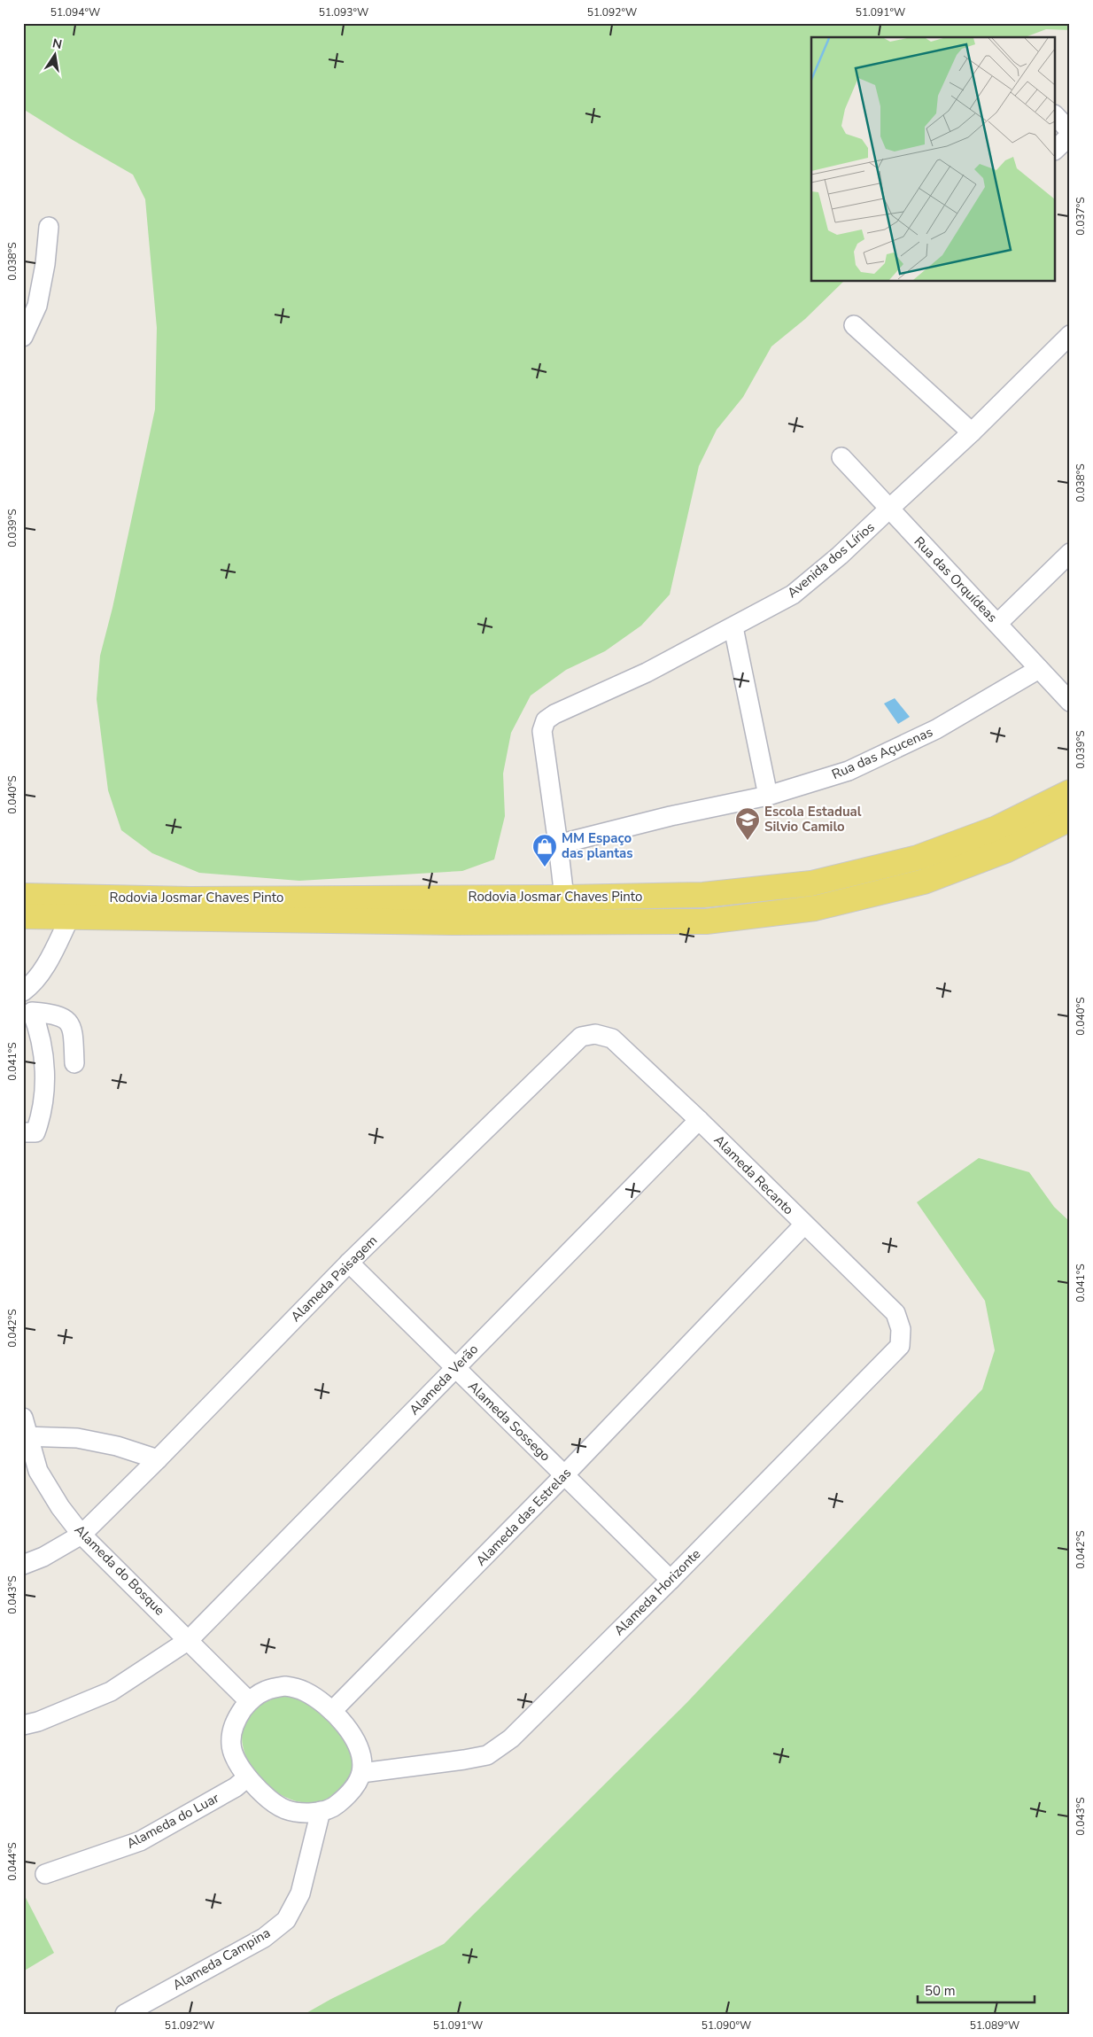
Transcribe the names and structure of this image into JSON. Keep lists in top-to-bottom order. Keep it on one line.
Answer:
{"streets":{"main road":["Rodovia Josmar Chaves Pinto"],"street":["Avenida dos Lírios","Rua das Orquídeas","Rua das Açucenas","Alameda Recanto","Alameda Paisagem","Alameda Verão","Alameda Sossego","Alameda das Estrelas","Alameda do Bosque","Alameda Horizonte","Alameda do Luar","Alameda Campina"]},"crossings":[["Avenida dos Lírios","Rua das Orquídeas"],["Avenida dos Lírios","Rua das Açucenas"],["Rua das Orquídeas","Rua das Açucenas"],["Alameda Recanto","Alameda Paisagem"],["Alameda Recanto","Alameda Verão"],["Alameda Recanto","Alameda das Estrelas"],["Alameda Recanto","Alameda Horizonte"],["Alameda Paisagem","Alameda Sossego"],["Alameda Paisagem","Alameda do Bosque"],["Alameda Verão","Alameda Sossego"],["Alameda Verão","Alameda do Bosque"],["Alameda Sossego","Alameda das Estrelas"],["Alameda Sossego","Alameda Horizonte"],["Alameda das Estrelas","Alameda do Bosque"],["Alameda das Estrelas","Alameda Horizonte"],["Alameda das Estrelas","Alameda do Luar"],["Alameda das Estrelas","Alameda Campina"],["Alameda do Bosque","Alameda Horizonte"],["Alameda do Bosque","Alameda do Luar"],["Alameda do Bosque","Alameda Campina"],["Alameda Horizonte","Alameda do Luar"],["Alameda Horizonte","Alameda Campina"],["Alameda do Luar","Alameda Campina"]],"places":{"school or university":["Escola Estadual Silvio Camilo"],"shop":["MM Espaço das plantas"]},"scale_bar":"50 m","north":"top","coordinates":["51.094°W","51.093°W","51.092°W","51.091°W","0.037°S","0.038°S","0.039°S","0.040°S","0.041°S","0.042°S","0.043°S","0.044°S","51.090°W","51.089°W"]}
